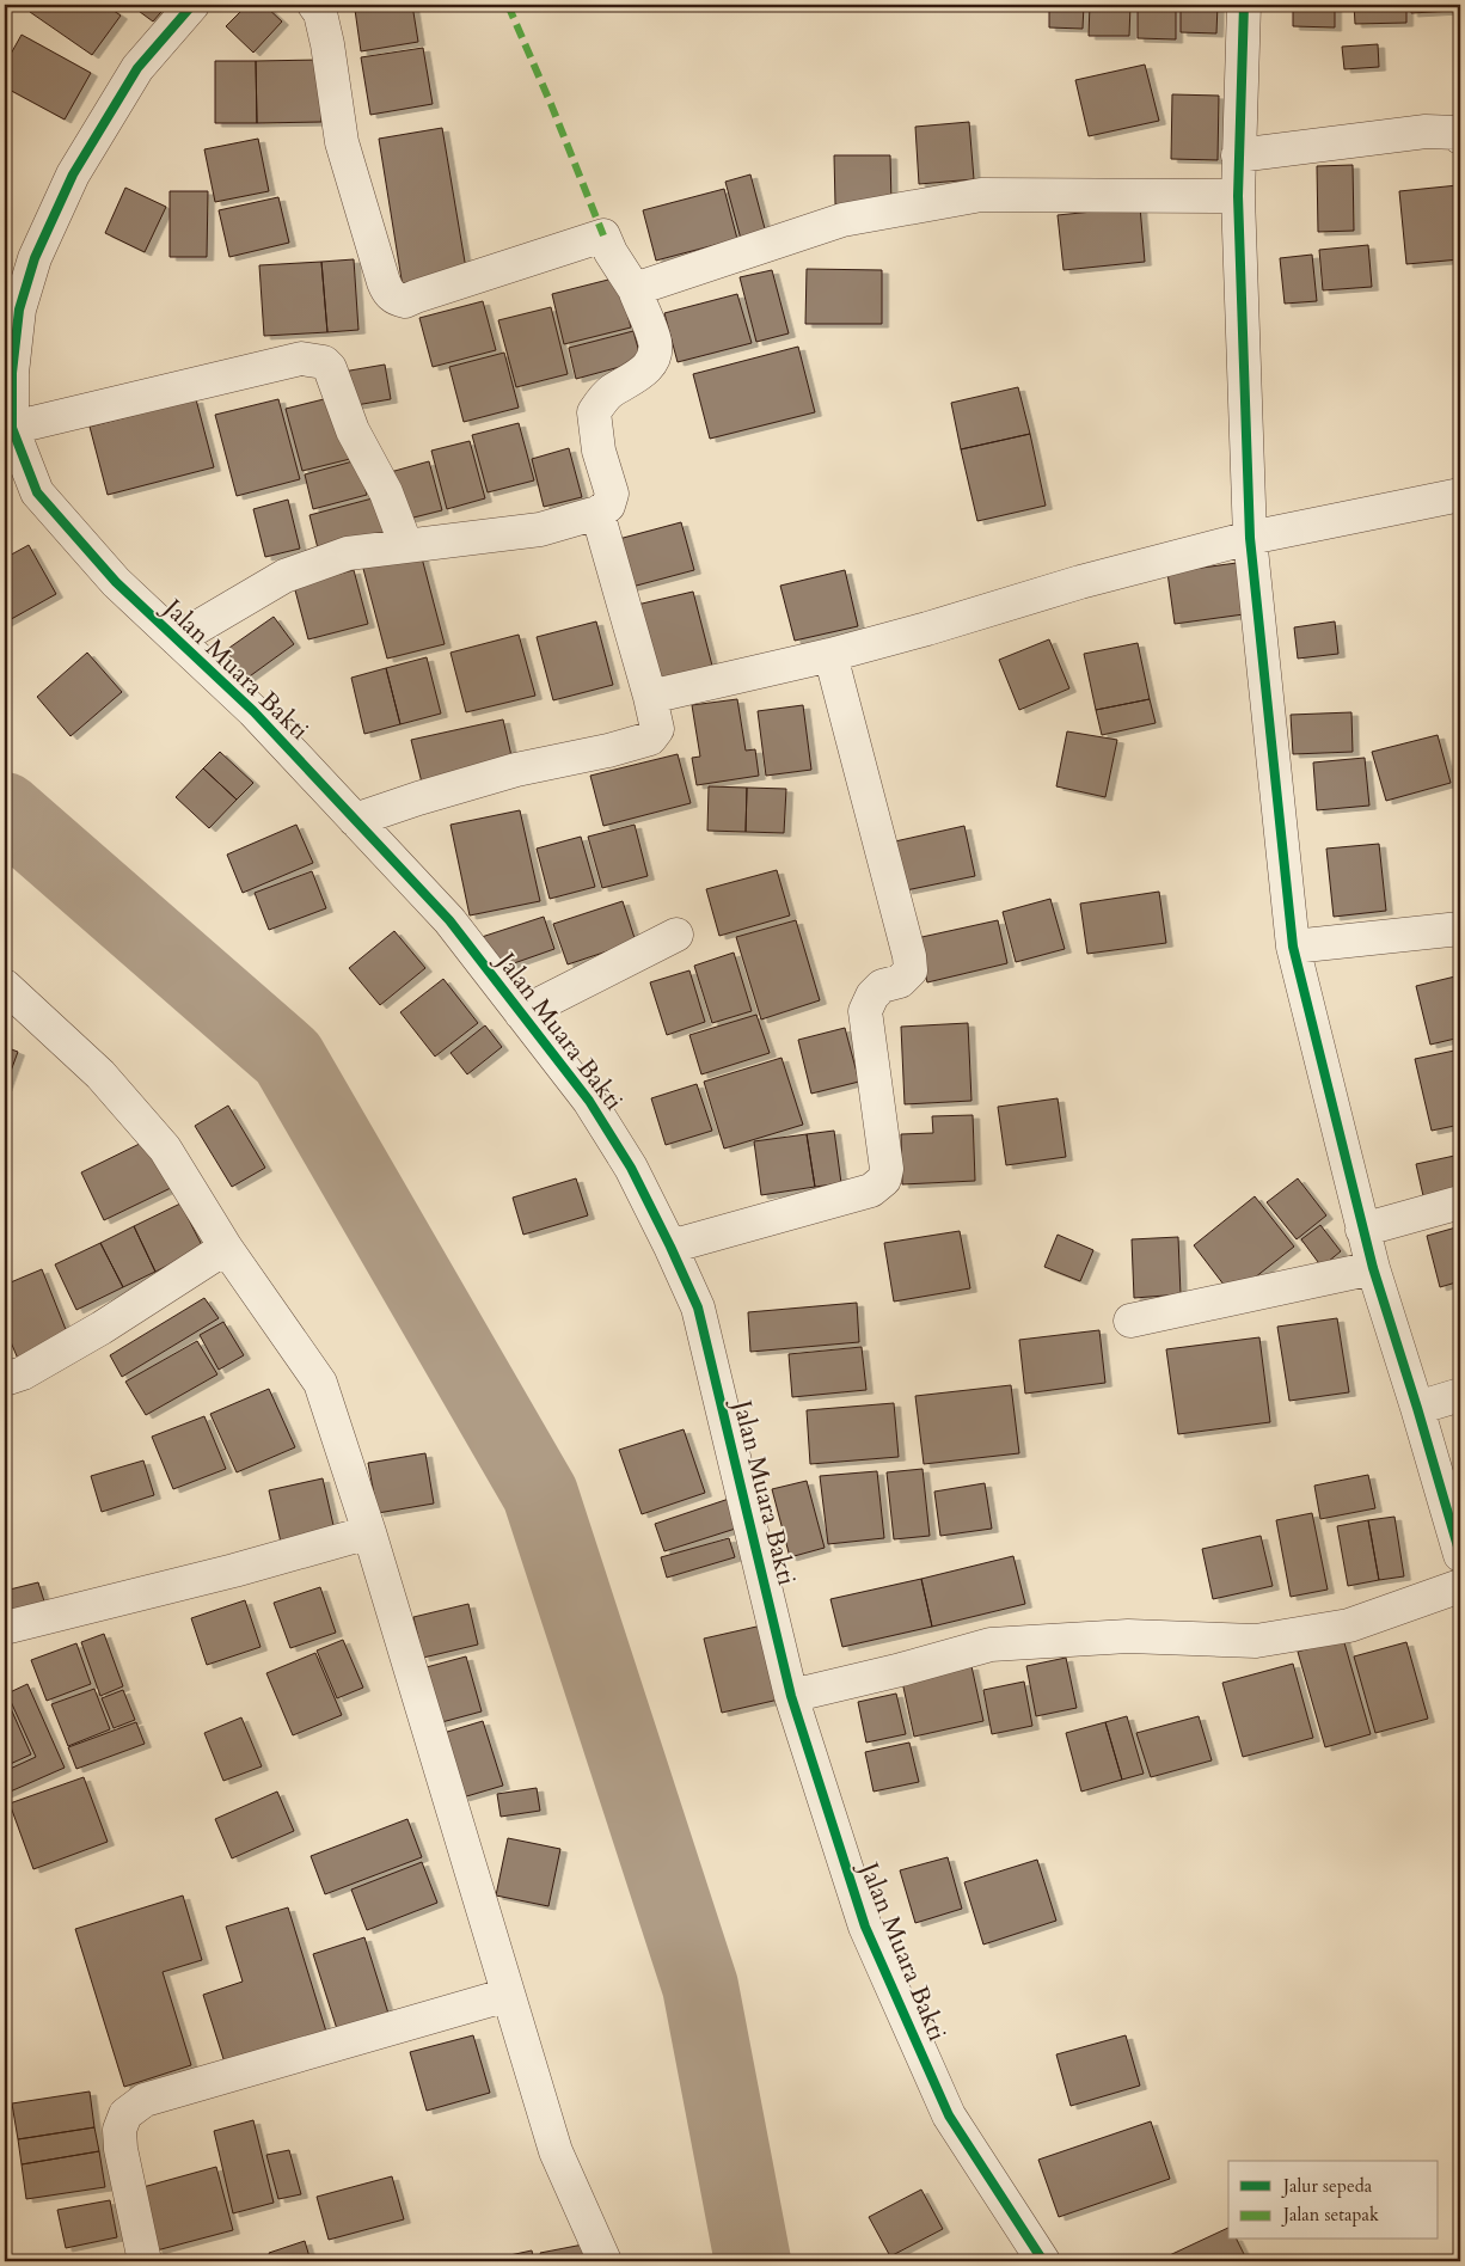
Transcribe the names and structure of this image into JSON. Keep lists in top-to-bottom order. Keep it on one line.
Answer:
{"streets":{"street":["Jalan Muara Bakti"]},"legend":["Jalur sepeda","Jalan setapak"]}
